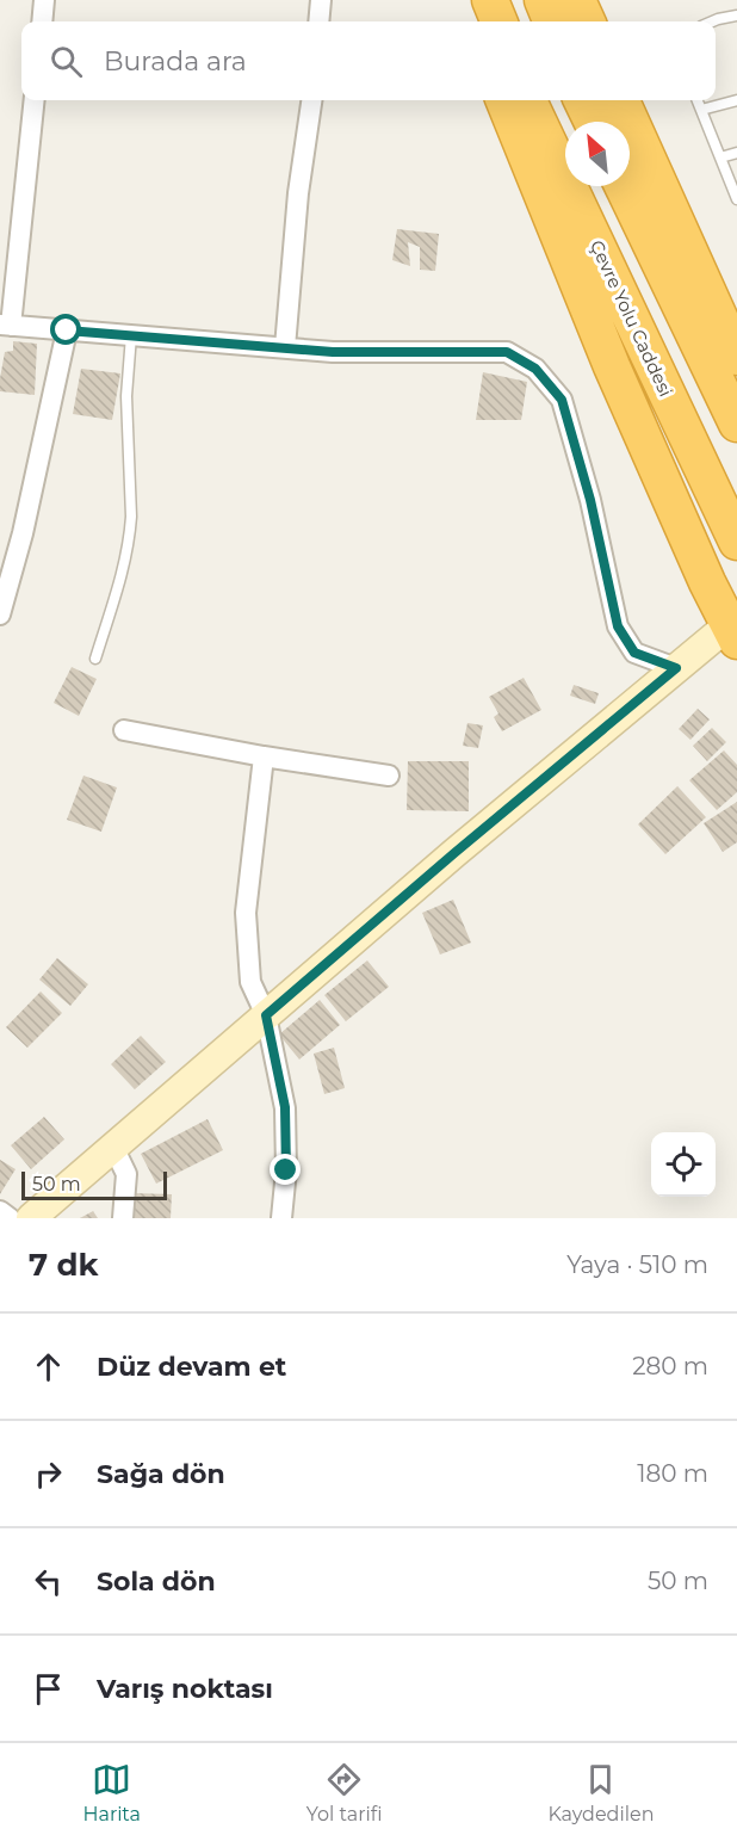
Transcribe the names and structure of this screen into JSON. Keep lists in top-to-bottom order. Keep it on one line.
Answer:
{"streets":{"highway":["Çevre Yolu Caddesi"]},"scale_bar":"50 m","north":"top left","page":{"search":"Burada ara","scale":"50 m","heading":["7 dk","Yaya · 510 m"],"list":[["Düz devam et","280 m"],["Sağa dön","180 m"],["Sola dön","50 m"],"Varış noktası"],"nav":["Harita","Yol tarifi","Kaydedilen"]}}
